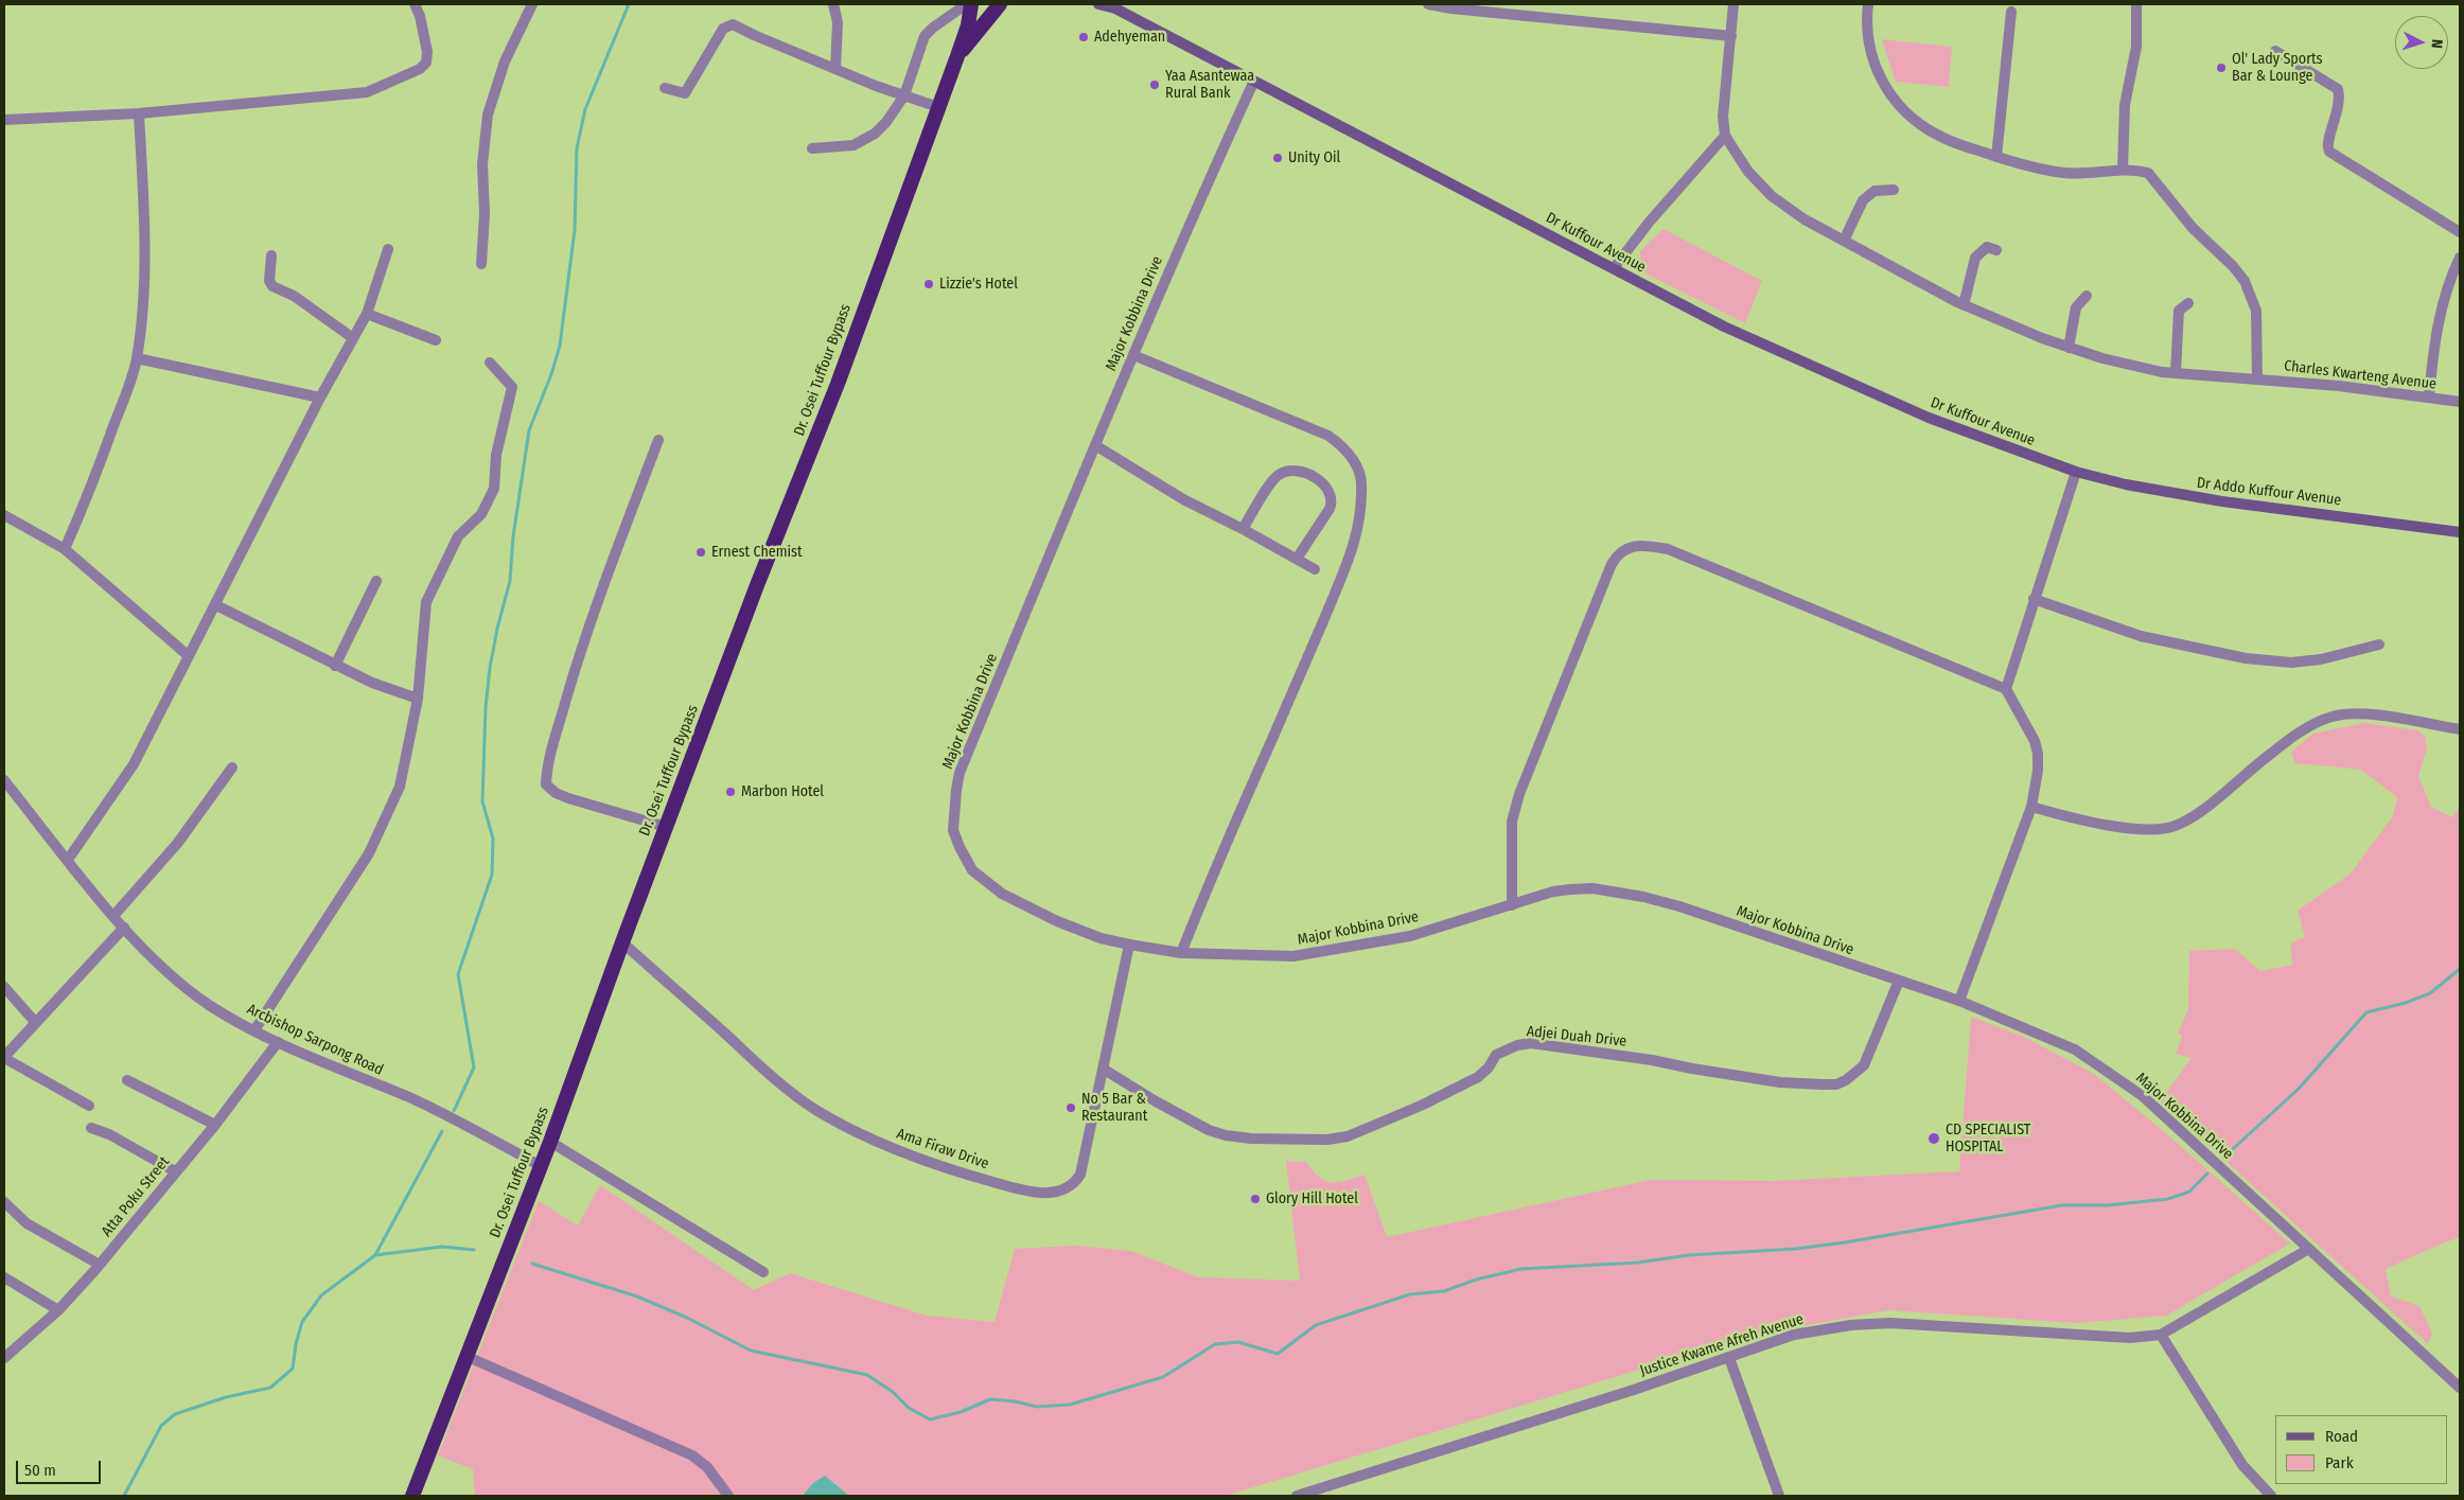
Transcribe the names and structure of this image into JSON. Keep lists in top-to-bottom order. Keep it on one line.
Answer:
{"streets":{"highway":["Dr. Osei Tuffour Bypass"],"main road":["Dr Kuffour Avenue","Dr Addo Kuffour Avenue"],"street":["Major Kobbina Drive","Charles Kwarteng Avenue","Adjei Duah Drive","Arcbishop Sarpong Road","Ama Firaw Drive","Atta Poku Street","Justice Kwame Afreh Avenue"]},"crossings":[["Dr Kuffour Avenue","Major Kobbina Drive"],["Dr Kuffour Avenue","Dr Addo Kuffour Avenue"],["Major Kobbina Drive","Adjei Duah Drive"],["Major Kobbina Drive","Ama Firaw Drive"],["Major Kobbina Drive","Justice Kwame Afreh Avenue"],["Dr. Osei Tuffour Bypass","Arcbishop Sarpong Road"],["Dr. Osei Tuffour Bypass","Ama Firaw Drive"],["Adjei Duah Drive","Ama Firaw Drive"],["Arcbishop Sarpong Road","Atta Poku Street"]],"places":["Adehyeman","Ol' Lady Sports Bar & Lounge","Yaa Asantewaa Rural Bank","Unity Oil","Lizzie's Hotel","Ernest Chemist","Marbon Hotel","No 5 Bar & Restaurant","CD SPECIALIST HOSPITAL","Glory Hill Hotel"],"legend":["Road","Park"],"scale_bar":"50 m","north":"right"}
